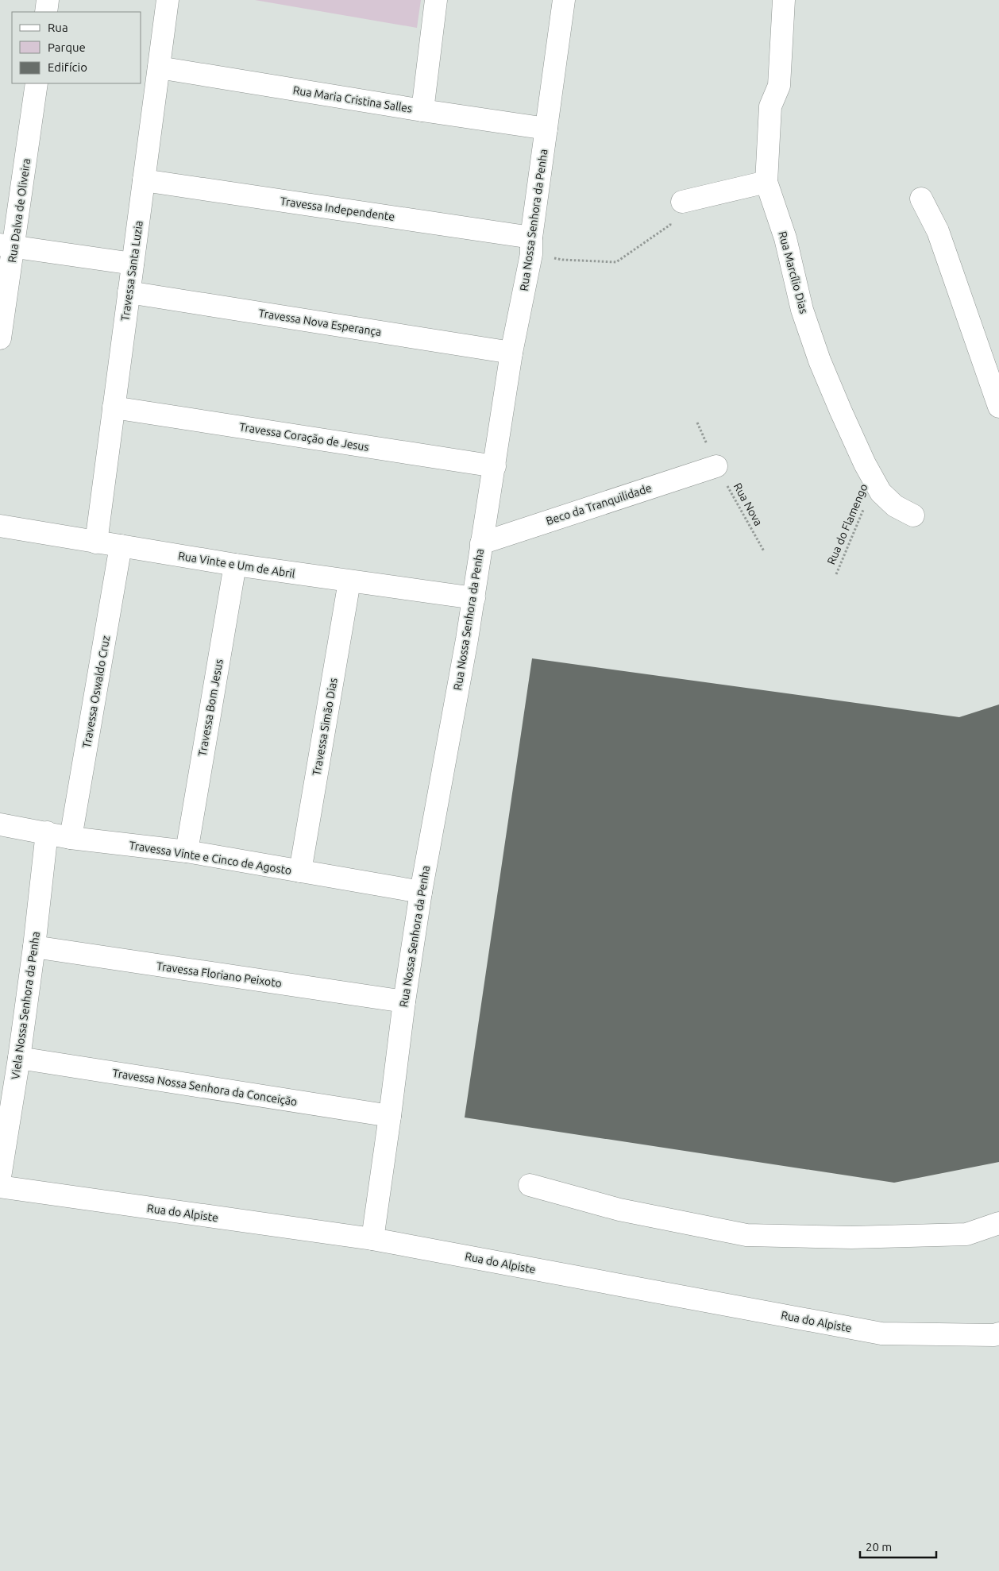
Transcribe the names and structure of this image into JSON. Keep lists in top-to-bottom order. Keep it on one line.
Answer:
{"streets":{"street":["Rua Maria Cristina Salles","Travessa Independente","Rua Dalva de Oliveira","Rua Nossa Senhora da Penha","Travessa Santa Luzia","Rua Marcílio Dias","Travessa Nova Esperança","Travessa Coração de Jesus","Beco da Tranquilidade","Rua Vinte e Um de Abril","Travessa Oswaldo Cruz","Travessa Bom Jesus","Travessa Simão Dias","Travessa Vinte e Cinco de Agosto","Travessa Floriano Peixoto","Viela Nossa Senhora da Penha","Travessa Nossa Senhora da Conceição","Rua do Alpiste"],"path":["Rua Nova","Rua do Flamengo"]},"crossings":[["Rua Maria Cristina Salles","Rua Nossa Senhora da Penha"],["Rua Maria Cristina Salles","Travessa Santa Luzia"],["Travessa Independente","Rua Nossa Senhora da Penha"],["Travessa Independente","Travessa Santa Luzia"],["Rua Nossa Senhora da Penha","Travessa Nova Esperança"],["Rua Nossa Senhora da Penha","Travessa Coração de Jesus"],["Rua Nossa Senhora da Penha","Beco da Tranquilidade"],["Rua Nossa Senhora da Penha","Rua Vinte e Um de Abril"],["Rua Nossa Senhora da Penha","Travessa Vinte e Cinco de Agosto"],["Rua Nossa Senhora da Penha","Travessa Floriano Peixoto"],["Rua Nossa Senhora da Penha","Travessa Nossa Senhora da Conceição"],["Rua Nossa Senhora da Penha","Rua do Alpiste"],["Travessa Santa Luzia","Travessa Nova Esperança"],["Travessa Santa Luzia","Travessa Coração de Jesus"],["Travessa Santa Luzia","Rua Vinte e Um de Abril"],["Rua Marcílio Dias","Rua do Flamengo"],["Beco da Tranquilidade","Rua Nova"],["Rua Vinte e Um de Abril","Travessa Oswaldo Cruz"],["Rua Vinte e Um de Abril","Travessa Bom Jesus"],["Rua Vinte e Um de Abril","Travessa Simão Dias"],["Travessa Oswaldo Cruz","Travessa Vinte e Cinco de Agosto"],["Travessa Bom Jesus","Travessa Vinte e Cinco de Agosto"],["Travessa Simão Dias","Travessa Vinte e Cinco de Agosto"],["Travessa Vinte e Cinco de Agosto","Viela Nossa Senhora da Penha"],["Travessa Floriano Peixoto","Viela Nossa Senhora da Penha"],["Viela Nossa Senhora da Penha","Travessa Nossa Senhora da Conceição"]],"legend":["Rua","Parque","Edifício"],"scale_bar":"20 m"}
